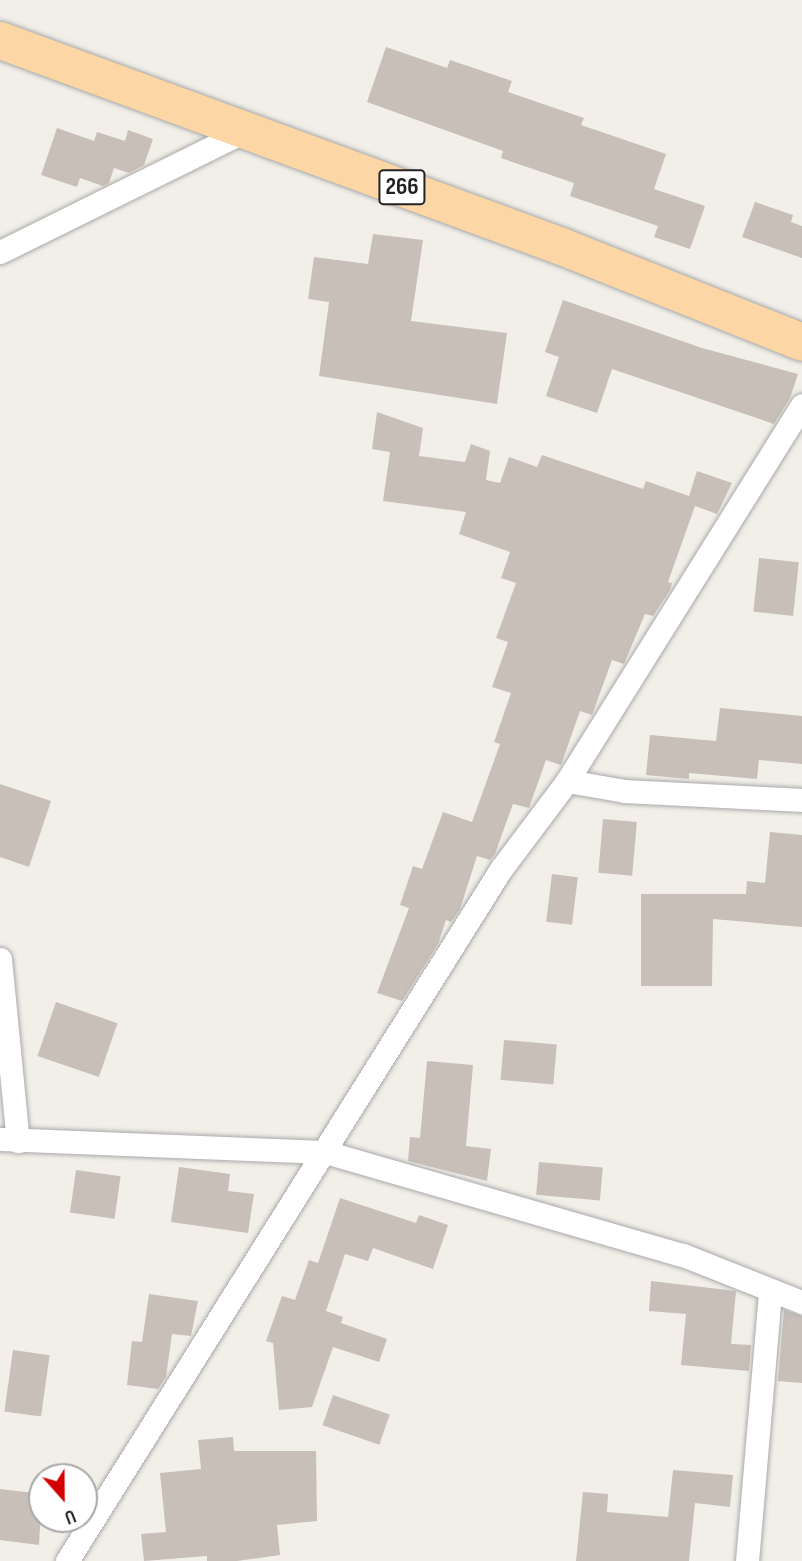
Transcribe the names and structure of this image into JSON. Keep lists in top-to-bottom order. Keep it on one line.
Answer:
{"streets":{"main road":["266"]},"north":"bottom"}
